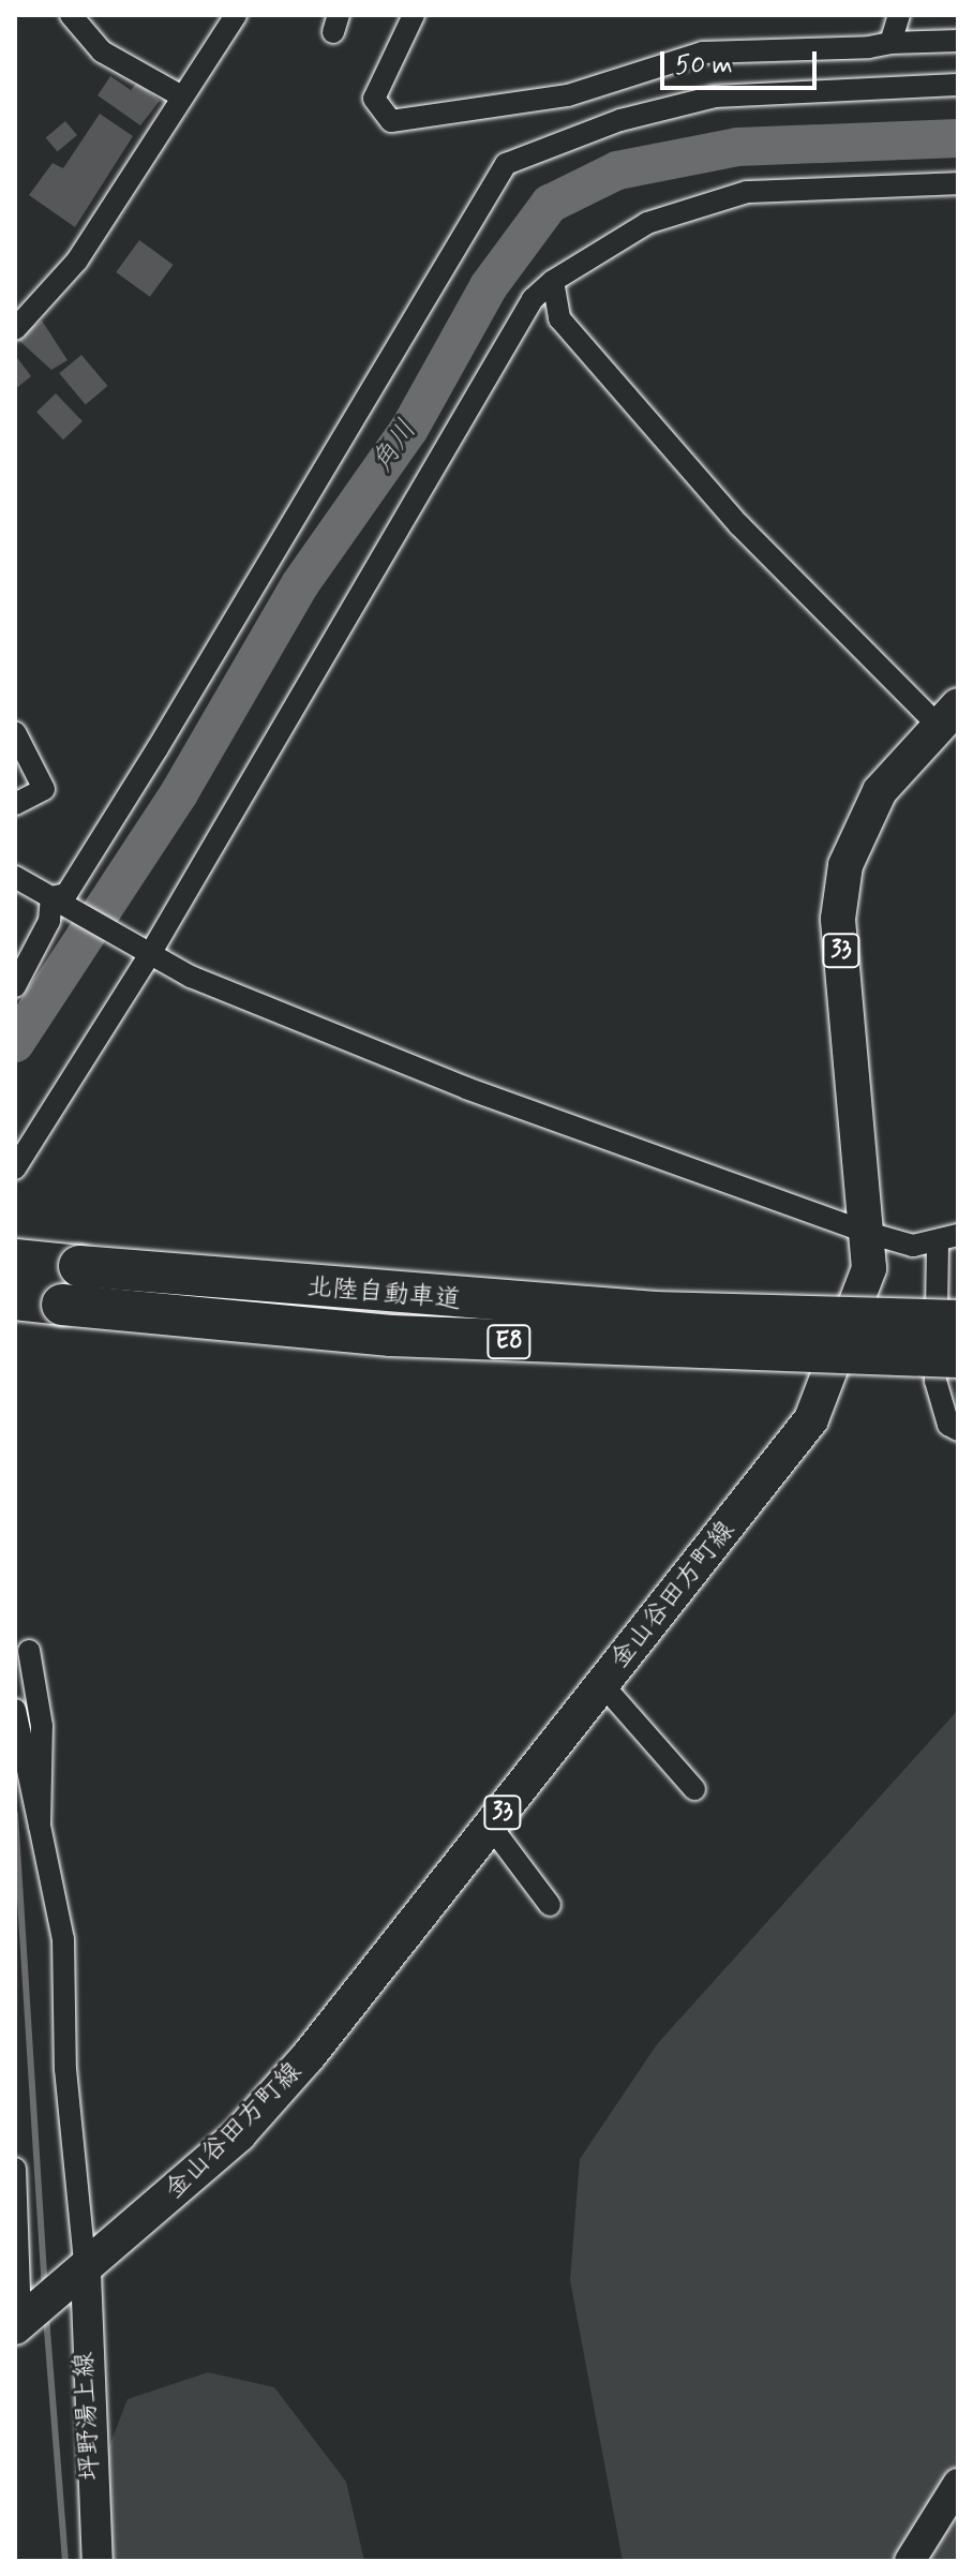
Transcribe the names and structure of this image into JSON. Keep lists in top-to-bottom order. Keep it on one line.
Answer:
{"streets":{"highway":["北陸自動車道","E8"],"main road":["33","金山谷田方町線","坪野湯上線"]},"crossings":[["金山谷田方町線","坪野湯上線"]],"water":["角川"],"scale_bar":"50 m"}
